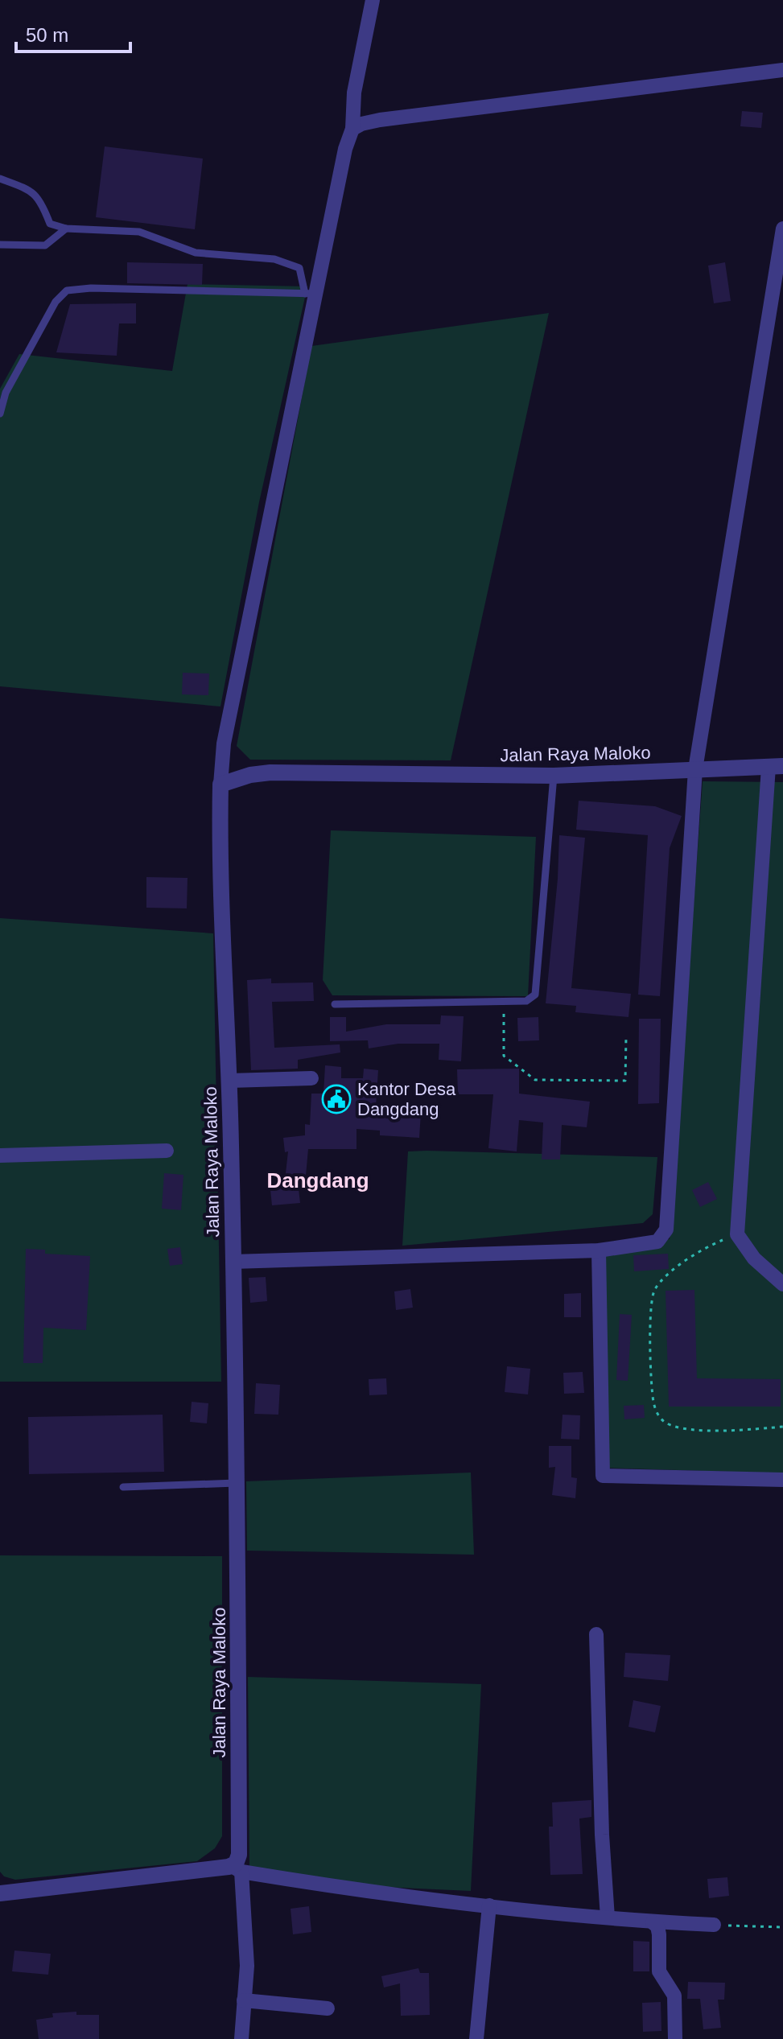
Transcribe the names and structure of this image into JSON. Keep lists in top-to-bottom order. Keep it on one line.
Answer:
{"streets":{"street":["Jalan Raya Maloko"]},"districts":["Dangdang"],"places":{"public building":["Kantor Desa Dangdang"]},"scale_bar":"50 m"}
